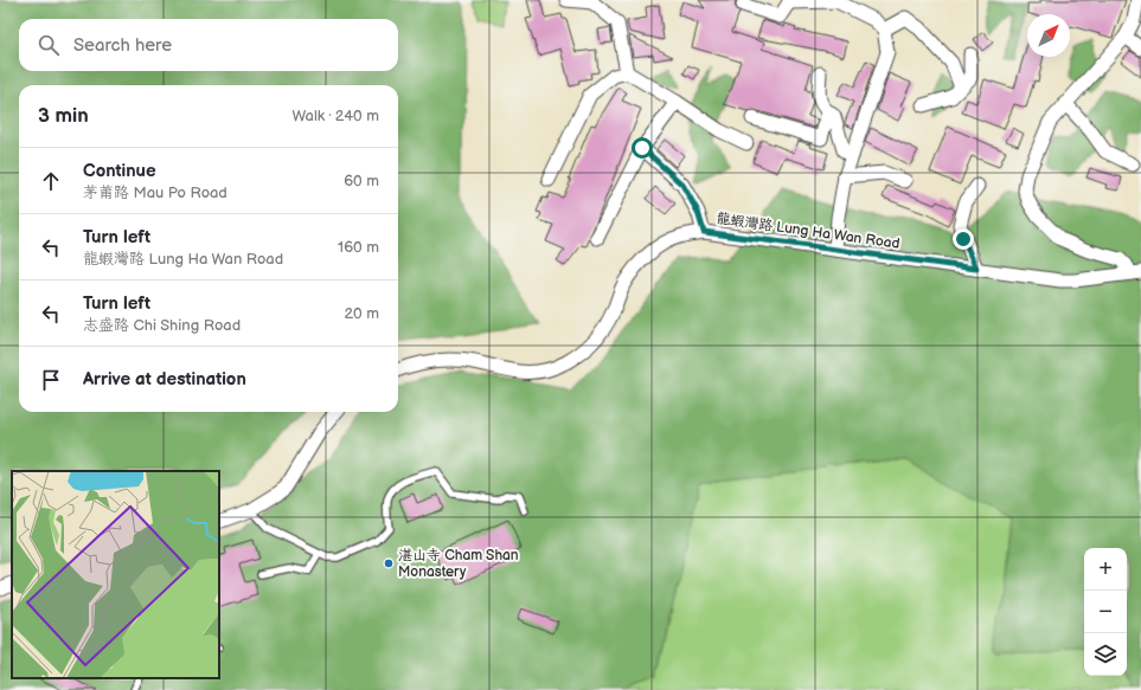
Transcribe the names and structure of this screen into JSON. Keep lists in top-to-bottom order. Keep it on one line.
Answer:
{"streets":{"street":["龍蝦灣路 Lung Ha Wan Road"]},"places":["湛山寺 Cham Shan Monastery"],"north":"top right","page":{"search":"Search here","heading":["3 min","Walk · 240 m"],"list":[["Continue","茅莆路 Mau Po Road","60 m"],["Turn left","龍蝦灣路 Lung Ha Wan Road","160 m"],["Turn left","志盛路 Chi Shing Road","20 m"],"Arrive at destination"],"map_buttons":["+","−"]}}
